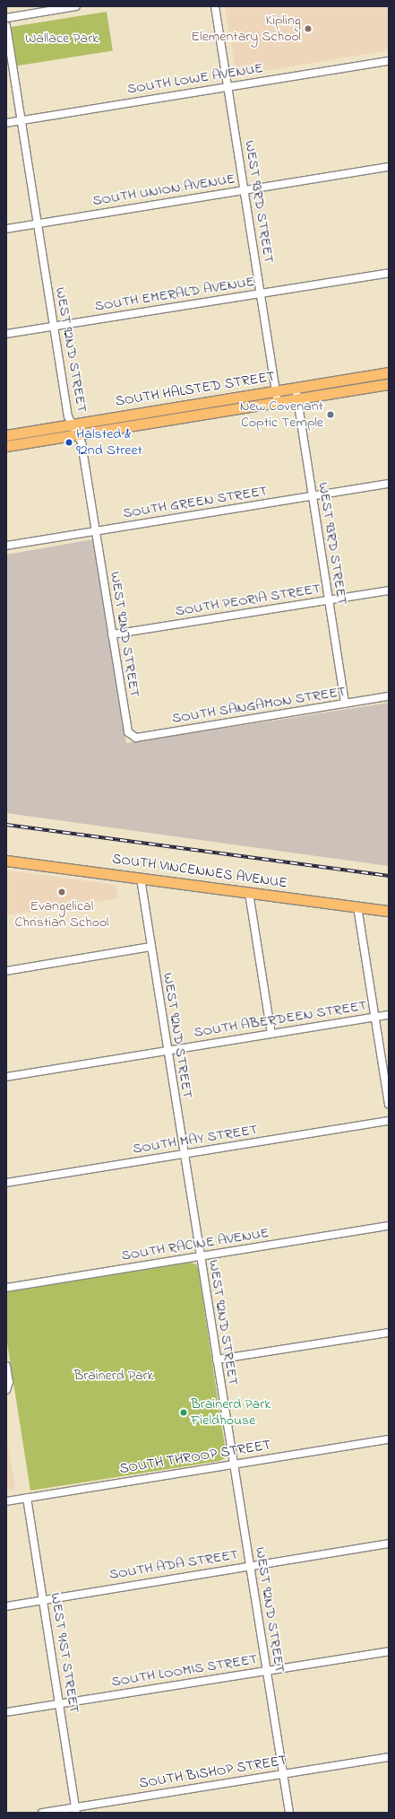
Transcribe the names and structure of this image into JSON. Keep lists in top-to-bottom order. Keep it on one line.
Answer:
{"streets":{"main road":["SOUTH HALSTED STREET","SOUTH VINCENNES AVENUE"],"street":["SOUTH LOWE AVENUE","SOUTH UNION AVENUE","WEST 93RD STREET","SOUTH EMERALD AVENUE","WEST 92ND STREET","SOUTH GREEN STREET","SOUTH PEORIA STREET","SOUTH SANGAMON STREET","SOUTH ABERDEEN STREET","SOUTH MAY STREET","SOUTH RACINE AVENUE","SOUTH THROOP STREET","SOUTH ADA STREET","WEST 91ST STREET","SOUTH LOOMIS STREET","SOUTH BISHOP STREET"]},"crossings":[["SOUTH LOWE AVENUE","WEST 93RD STREET"],["SOUTH LOWE AVENUE","WEST 92ND STREET"],["SOUTH UNION AVENUE","WEST 93RD STREET"],["SOUTH UNION AVENUE","WEST 92ND STREET"],["WEST 93RD STREET","SOUTH EMERALD AVENUE"],["WEST 93RD STREET","SOUTH HALSTED STREET"],["WEST 93RD STREET","SOUTH GREEN STREET"],["WEST 93RD STREET","SOUTH PEORIA STREET"],["WEST 93RD STREET","SOUTH SANGAMON STREET"],["SOUTH EMERALD AVENUE","WEST 92ND STREET"],["WEST 92ND STREET","SOUTH HALSTED STREET"],["WEST 92ND STREET","SOUTH GREEN STREET"],["WEST 92ND STREET","SOUTH PEORIA STREET"],["WEST 92ND STREET","SOUTH SANGAMON STREET"],["WEST 92ND STREET","SOUTH VINCENNES AVENUE"],["WEST 92ND STREET","SOUTH ABERDEEN STREET"],["WEST 92ND STREET","SOUTH MAY STREET"],["WEST 92ND STREET","SOUTH RACINE AVENUE"],["WEST 92ND STREET","SOUTH THROOP STREET"],["WEST 92ND STREET","SOUTH ADA STREET"],["WEST 92ND STREET","SOUTH LOOMIS STREET"],["WEST 92ND STREET","SOUTH BISHOP STREET"],["SOUTH THROOP STREET","WEST 91ST STREET"],["SOUTH ADA STREET","WEST 91ST STREET"],["WEST 91ST STREET","SOUTH LOOMIS STREET"],["WEST 91ST STREET","SOUTH BISHOP STREET"]],"parks":["Wallace Park","Brainerd Park"],"places":["Kipling Elementary School","New Covenant Coptic Temple","Halsted & 92nd Street","Evangelical Christian School","Brainerd Park Fieldhouse"]}
